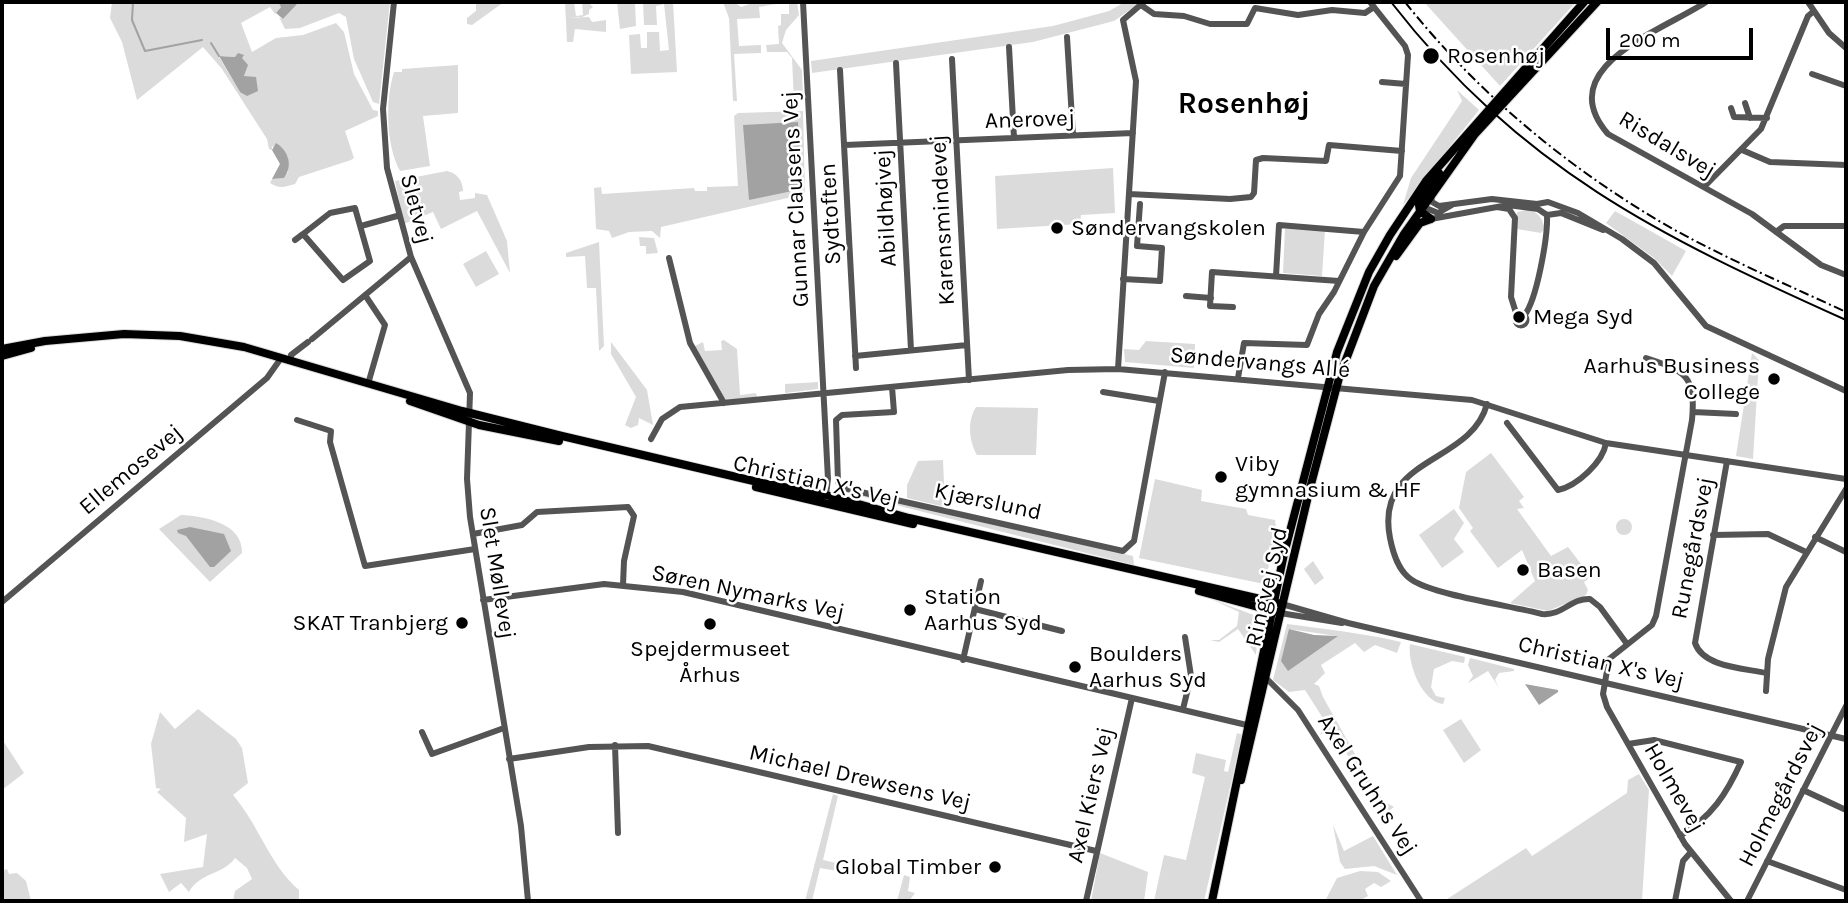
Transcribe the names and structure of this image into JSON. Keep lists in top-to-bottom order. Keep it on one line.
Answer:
{"streets":{"main road":["Christian X's Vej","Ringvej Syd"],"street":["Anerovej","Risdalsvej","Gunnar Clausens Vej","Abildhøjvej","Sletvej","Sydtoften","Karensmindevej","Søndervangs Allé","Ellemosevej","Kjærslund","Runegårdsvej","Slet Møllevej","Søren Nymarks Vej","Michael Drewsens Vej","Axel Gruhns Vej","Holmevej","Axel Kiers Vej","Holmegårdsvej"]},"crossings":[["Anerovej","Abildhøjvej"],["Anerovej","Sydtoften"],["Anerovej","Karensmindevej"],["Gunnar Clausens Vej","Søndervangs Allé"],["Gunnar Clausens Vej","Christian X's Vej"],["Sletvej","Christian X's Vej"],["Sletvej","Slet Møllevej"],["Karensmindevej","Søndervangs Allé"],["Søndervangs Allé","Kjærslund"],["Søndervangs Allé","Runegårdsvej"],["Søndervangs Allé","Ringvej Syd"],["Ellemosevej","Christian X's Vej"],["Christian X's Vej","Slet Møllevej"],["Christian X's Vej","Ringvej Syd"],["Christian X's Vej","Holmevej"],["Christian X's Vej","Holmegårdsvej"],["Slet Møllevej","Søren Nymarks Vej"],["Slet Møllevej","Michael Drewsens Vej"],["Ringvej Syd","Søren Nymarks Vej"],["Ringvej Syd","Axel Gruhns Vej"],["Søren Nymarks Vej","Axel Kiers Vej"],["Michael Drewsens Vej","Axel Kiers Vej"]],"districts":["Rosenhøj"],"places":["Rosenhøj","Søndervangskolen","Mega Syd","Aarhus Business College","Viby gymnasium & HF","Basen","Station Aarhus Syd","SKAT Tranbjerg","Spejdermuseet Århus","Boulders Aarhus Syd","Global Timber"],"scale_bar":"200 m"}
